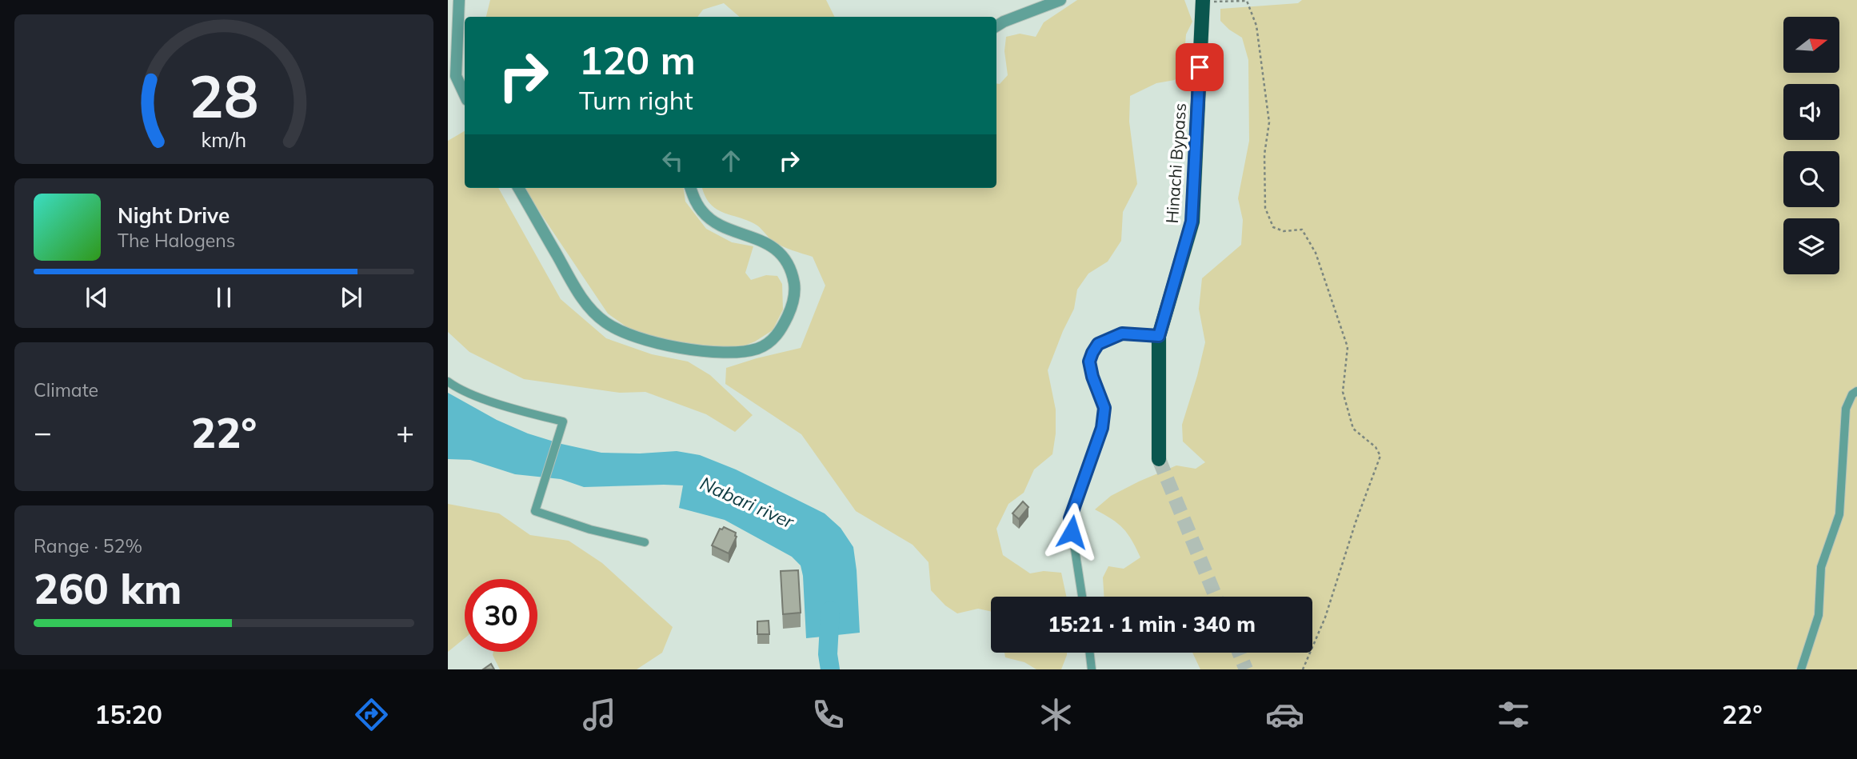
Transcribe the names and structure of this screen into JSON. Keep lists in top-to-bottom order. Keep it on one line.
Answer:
{"streets":{"highway":["Hinachi Bypass"]},"water":["Nabari river"],"north":"right","page":{"turn":["120 m","Turn right"],"song":["Night Drive","The Halogens"],"tile":["Climate",["Range · 52%","260 km"]],"heat":["−","22°","+"],"limit":"30","trip":"15:21 · 1 min · 340 m","tabs":["15:20","22°"],"gauge":["28","km/h"]}}
